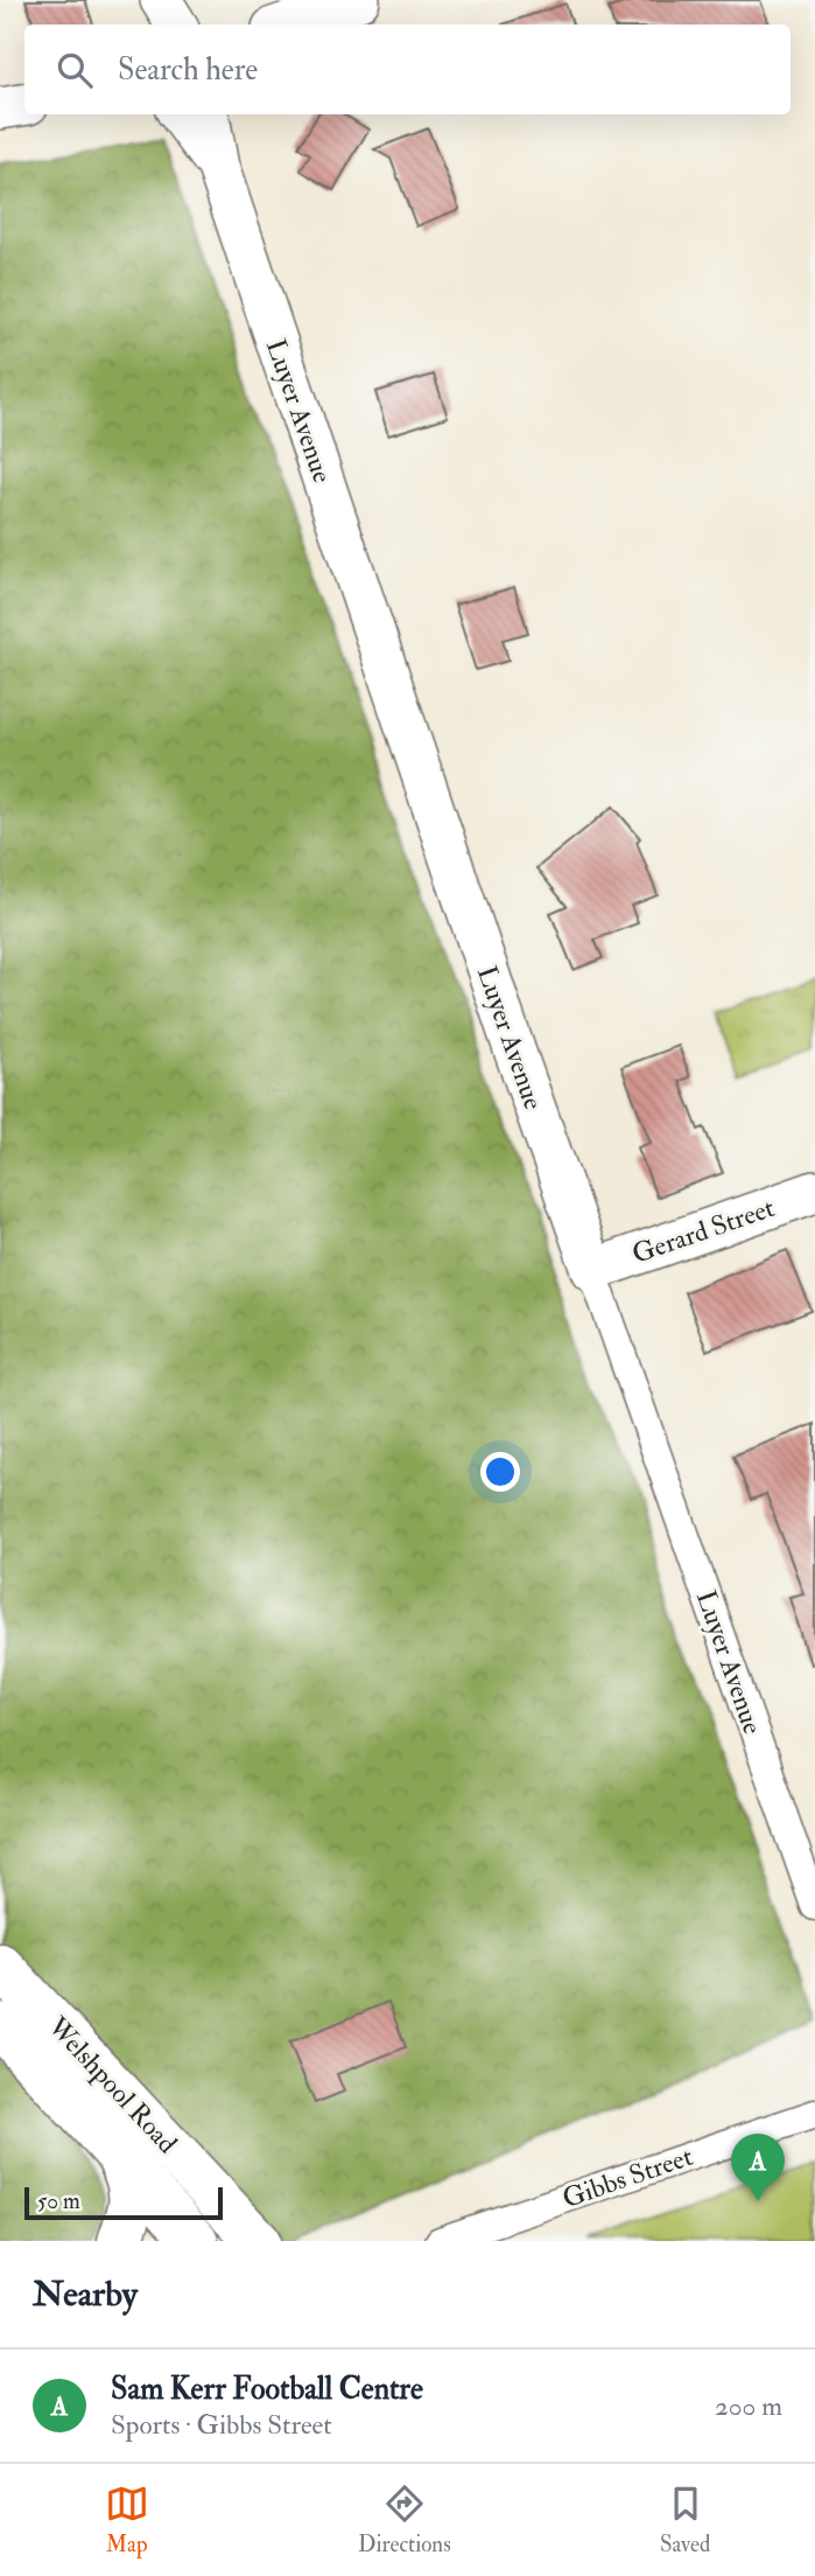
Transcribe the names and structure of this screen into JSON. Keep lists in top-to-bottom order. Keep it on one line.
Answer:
{"streets":{"main road":["Welshpool Road"],"street":["Luyer Avenue","Gerard Street","Gibbs Street"]},"crossings":[["Luyer Avenue","Gerard Street"]],"scale_bar":"50 m","page":{"search":"Search here","pins":"A","scale":"50 m","heading":"Nearby","list":[{"mark":"A","name":"Sam Kerr Football Centre","note":"Sports · Gibbs Street","value":"200 m"}],"nav":["Map","Directions","Saved"]}}
